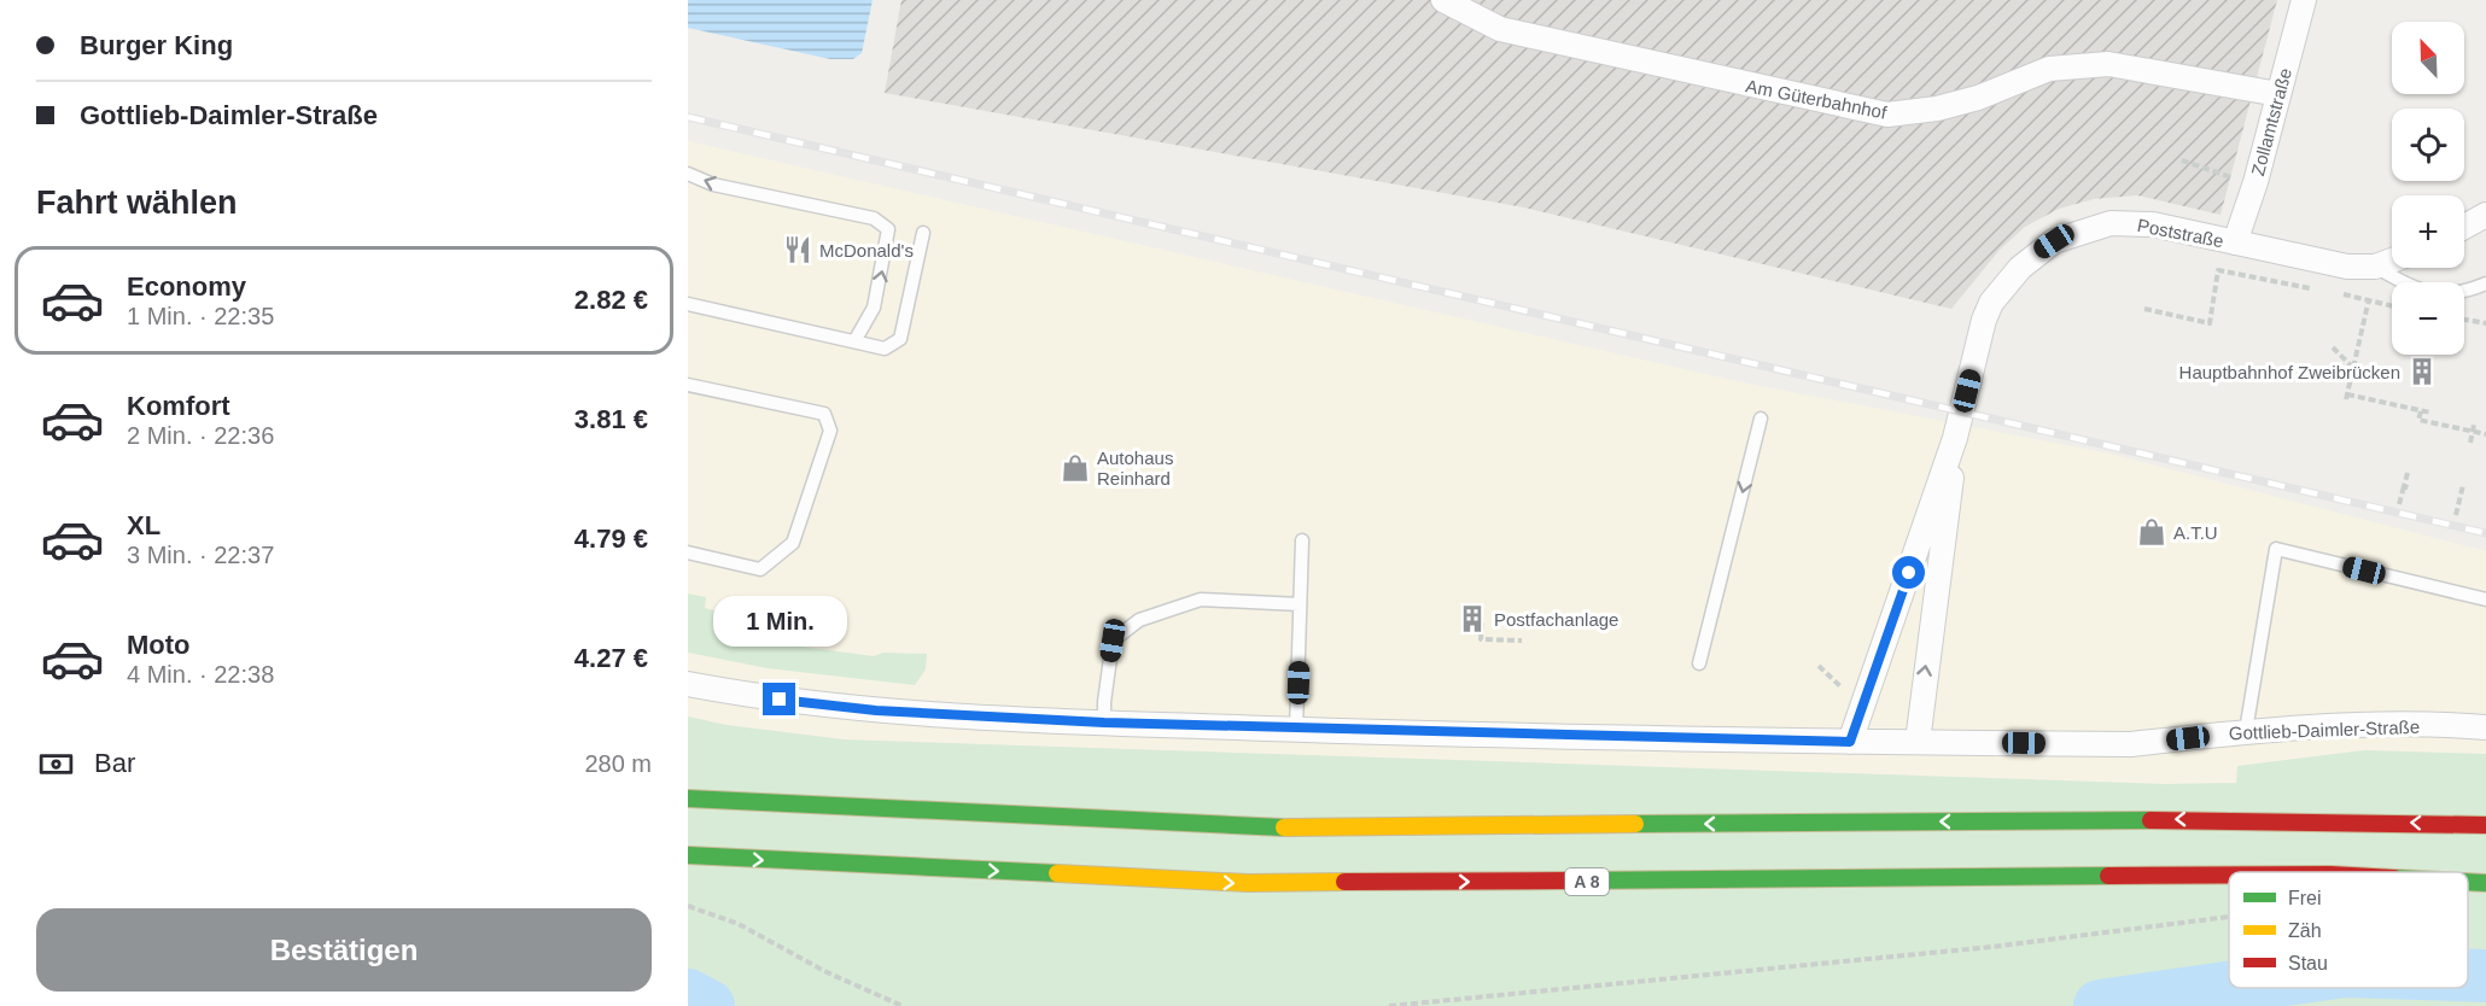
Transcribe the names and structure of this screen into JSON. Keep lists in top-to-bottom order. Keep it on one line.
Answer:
{"streets":{"highway":["A 8"],"street":["Am Güterbahnhof","Zollamtstraße","Poststraße","Gottlieb-Daimler-Straße"]},"crossings":[["Am Güterbahnhof","Zollamtstraße"],["Zollamtstraße","Poststraße"],["Poststraße","Gottlieb-Daimler-Straße"]],"places":{"restaurant":["McDonald's"],"building":["Hauptbahnhof Zweibrücken","Postfachanlage"],"shop":["Autohaus Reinhard","A.T.U"]},"legend":["Frei","Zäh","Stau"],"north":"top left","page":{"banner":["Burger King","Gottlieb-Daimler-Straße"],"map_buttons":["+","−"],"heading":"Fahrt wählen","list":[{"name":"Economy","note":"1 Min. · 22:35","value":"2.82 €"},{"name":"Komfort","note":"2 Min. · 22:36","value":"3.81 €"},{"name":"XL","note":"3 Min. · 22:37","value":"4.79 €"},{"name":"Moto","note":"4 Min. · 22:38","value":"4.27 €"}],"bubble":"1 Min.","pay":["Bar","280 m"],"buttons":"Bestätigen"}}
